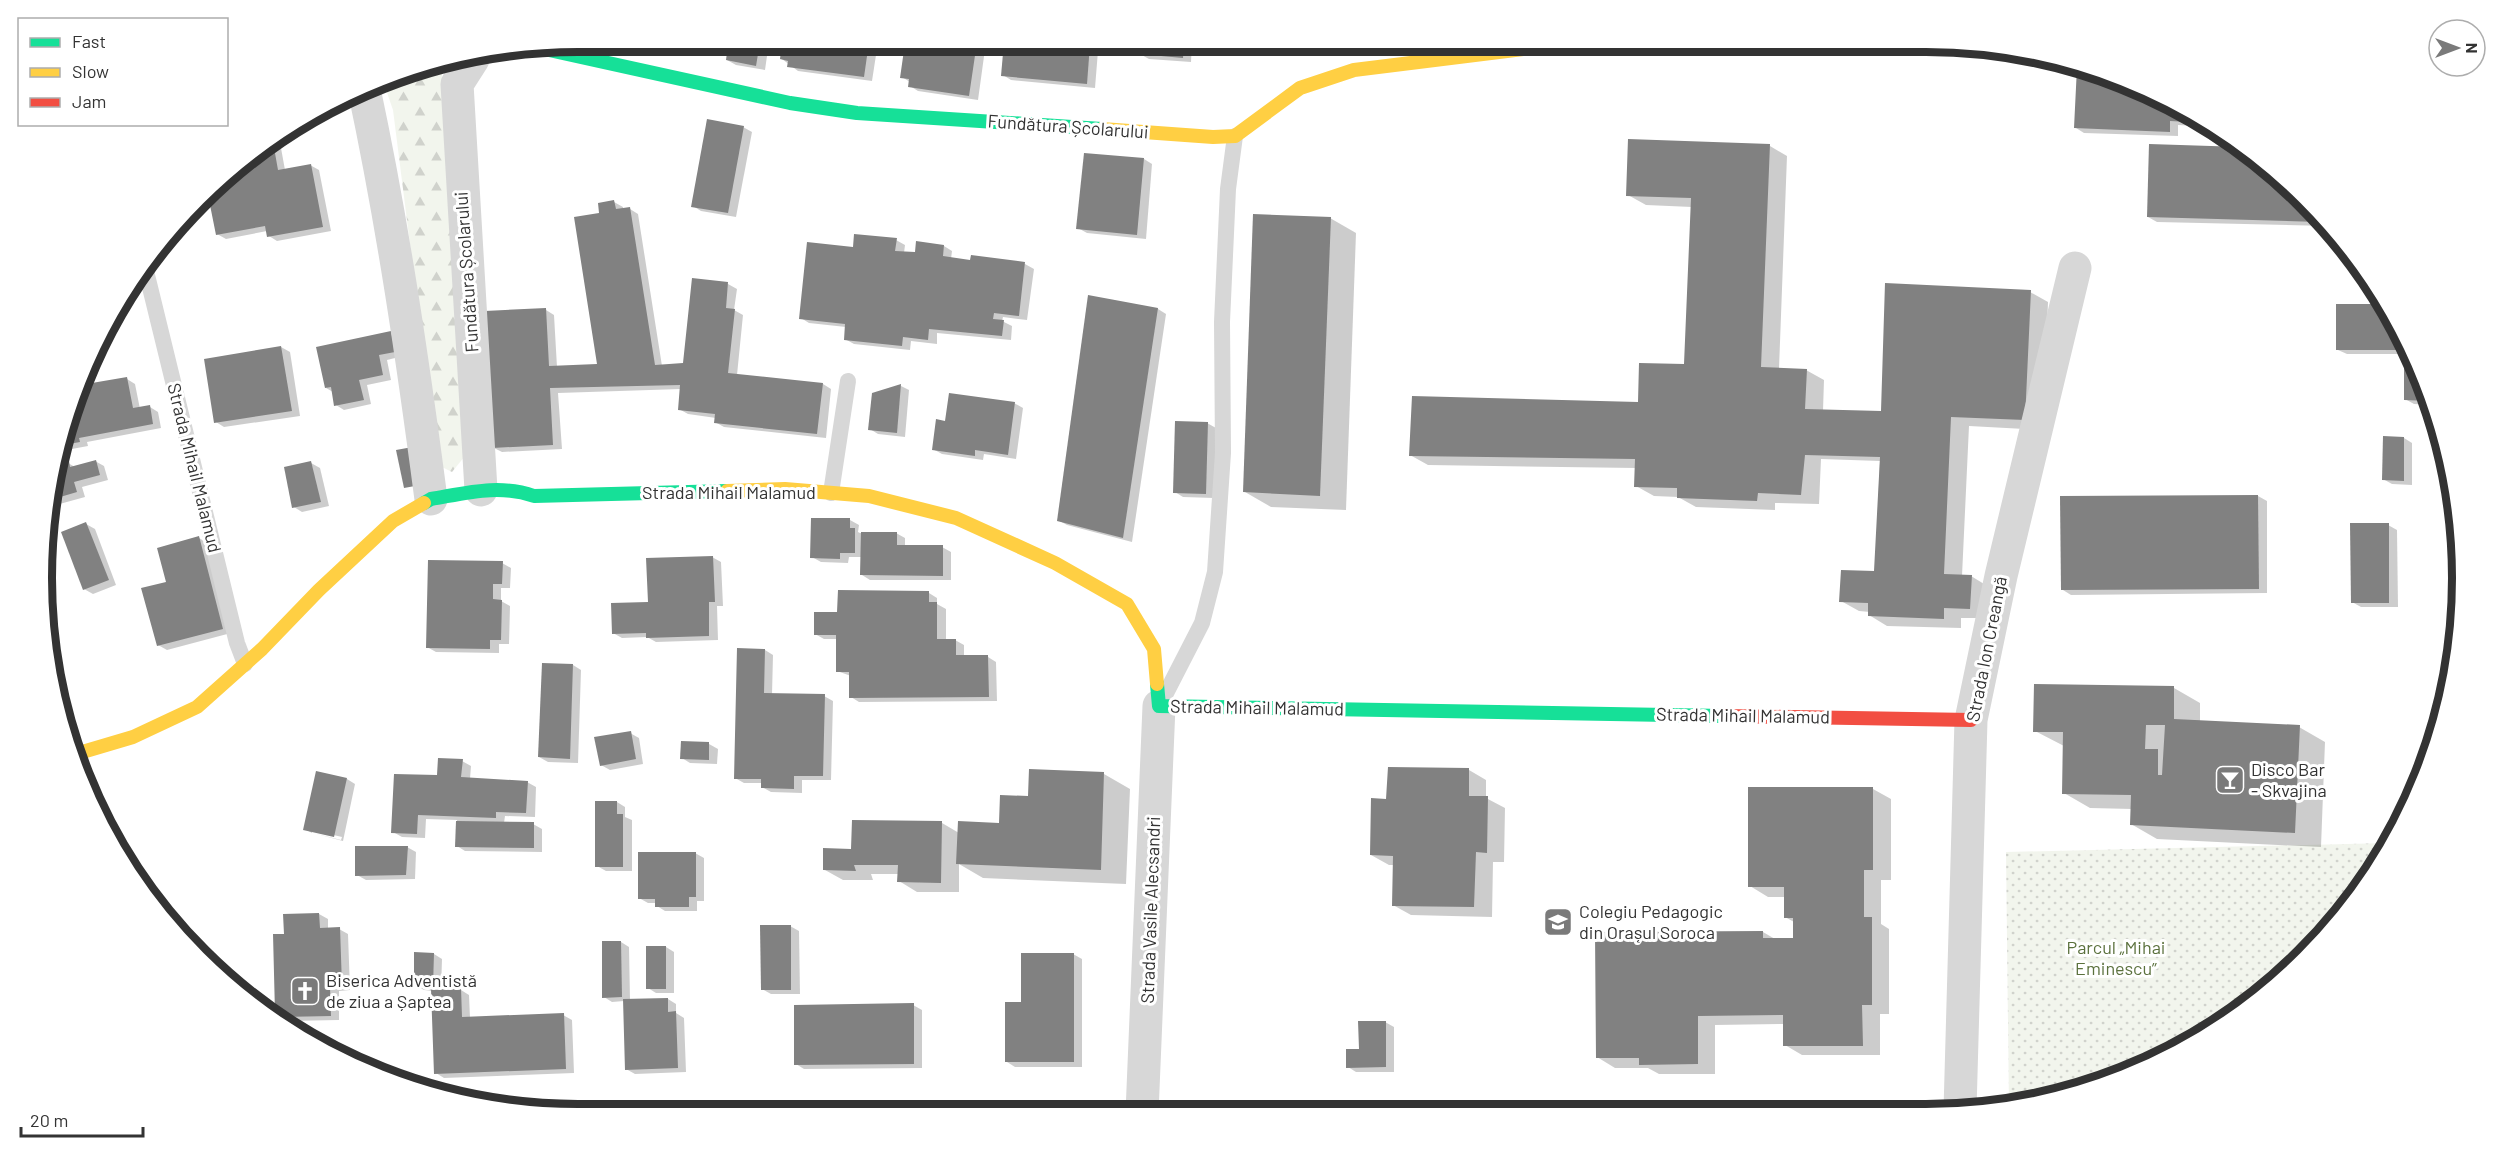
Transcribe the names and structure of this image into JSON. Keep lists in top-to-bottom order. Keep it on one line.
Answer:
{"streets":{"street":["Fundătura Școlarului","Strada Mihail Malamud","Strada Ion Creangă","Strada Vasile Alecsandri"]},"crossings":[["Fundătura Școlarului","Strada Mihail Malamud"],["Strada Mihail Malamud","Strada Ion Creangă"],["Strada Mihail Malamud","Strada Vasile Alecsandri"]],"parks":["Parcul „Mihai Eminescu”"],"places":{"bar":["Disco Bar - Skvajina"],"school or university":["Colegiu Pedagogic din Orașul Soroca"],"church":["Biserica Adventistă de ziua a Șaptea"]},"legend":["Fast","Slow","Jam"],"scale_bar":"20 m","north":"right"}
